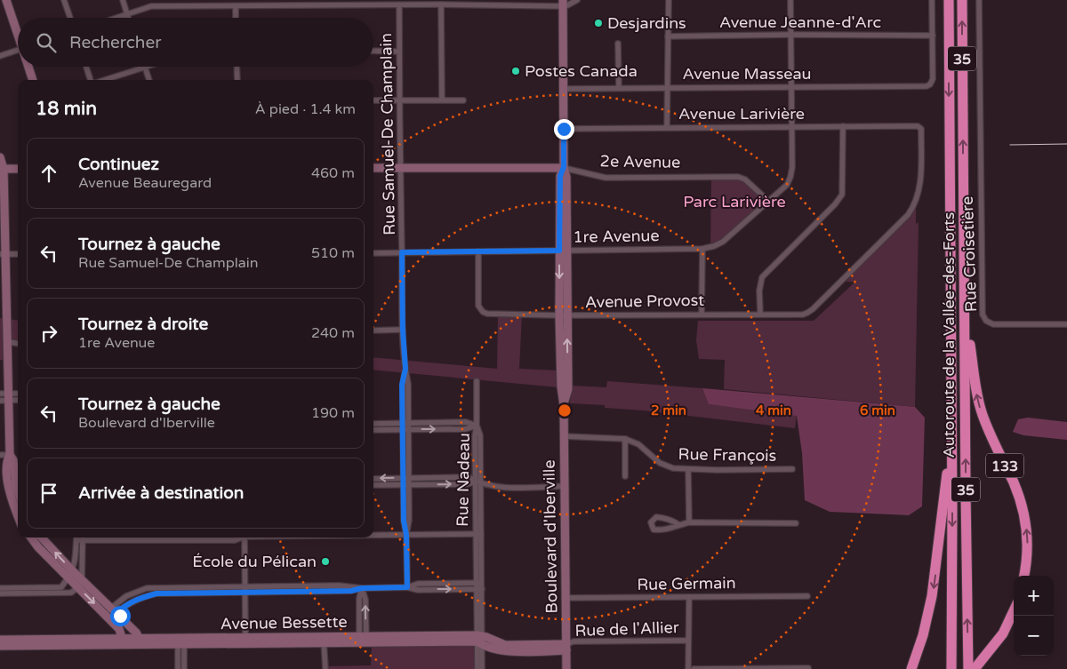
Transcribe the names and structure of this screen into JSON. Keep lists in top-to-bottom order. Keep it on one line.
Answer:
{"streets":{"highway":["35","Autoroute de la Vallée-des-Forts","133"],"street":["Avenue Jeanne-d'Arc","Avenue Masseau","Avenue Larivière","Rue Samuel-De Champlain","2e Avenue","1re Avenue","Rue Croisetière","Avenue Provost","Rue François","Rue Nadeau","Boulevard d'Iberville","Rue Germain","Avenue Bessette","Rue de l'Allier"]},"crossings":[["Avenue Jeanne-d'Arc","Avenue Masseau"],["Avenue Masseau","Boulevard d'Iberville"],["Avenue Larivière","Avenue Provost"],["Avenue Larivière","Boulevard d'Iberville"],["Rue Samuel-De Champlain","2e Avenue"],["Rue Samuel-De Champlain","1re Avenue"],["2e Avenue","Boulevard d'Iberville"],["1re Avenue","Avenue Provost"],["1re Avenue","Boulevard d'Iberville"],["Avenue Provost","Boulevard d'Iberville"],["Autoroute de la Vallée-des-Forts","133"],["Rue François","Boulevard d'Iberville"],["Rue Nadeau","Avenue Bessette"],["Boulevard d'Iberville","Rue Germain"],["Boulevard d'Iberville","Avenue Bessette"],["Boulevard d'Iberville","Rue de l'Allier"],["Avenue Bessette","Rue de l'Allier"]],"parks":["Parc Larivière"],"places":["Desjardins","Postes Canada","École du Pélican"],"page":{"search":"Rechercher","heading":["18 min","À pied · 1.4 km"],"list":[["Continuez","Avenue Beauregard","460 m"],["Tournez à gauche","Rue Samuel-De Champlain","510 m"],["Tournez à droite","1re Avenue","240 m"],["Tournez à gauche","Boulevard d'Iberville","190 m"],"Arrivée à destination"],"map_buttons":["+","−"]},"rings":["2 min","4 min","6 min"]}
